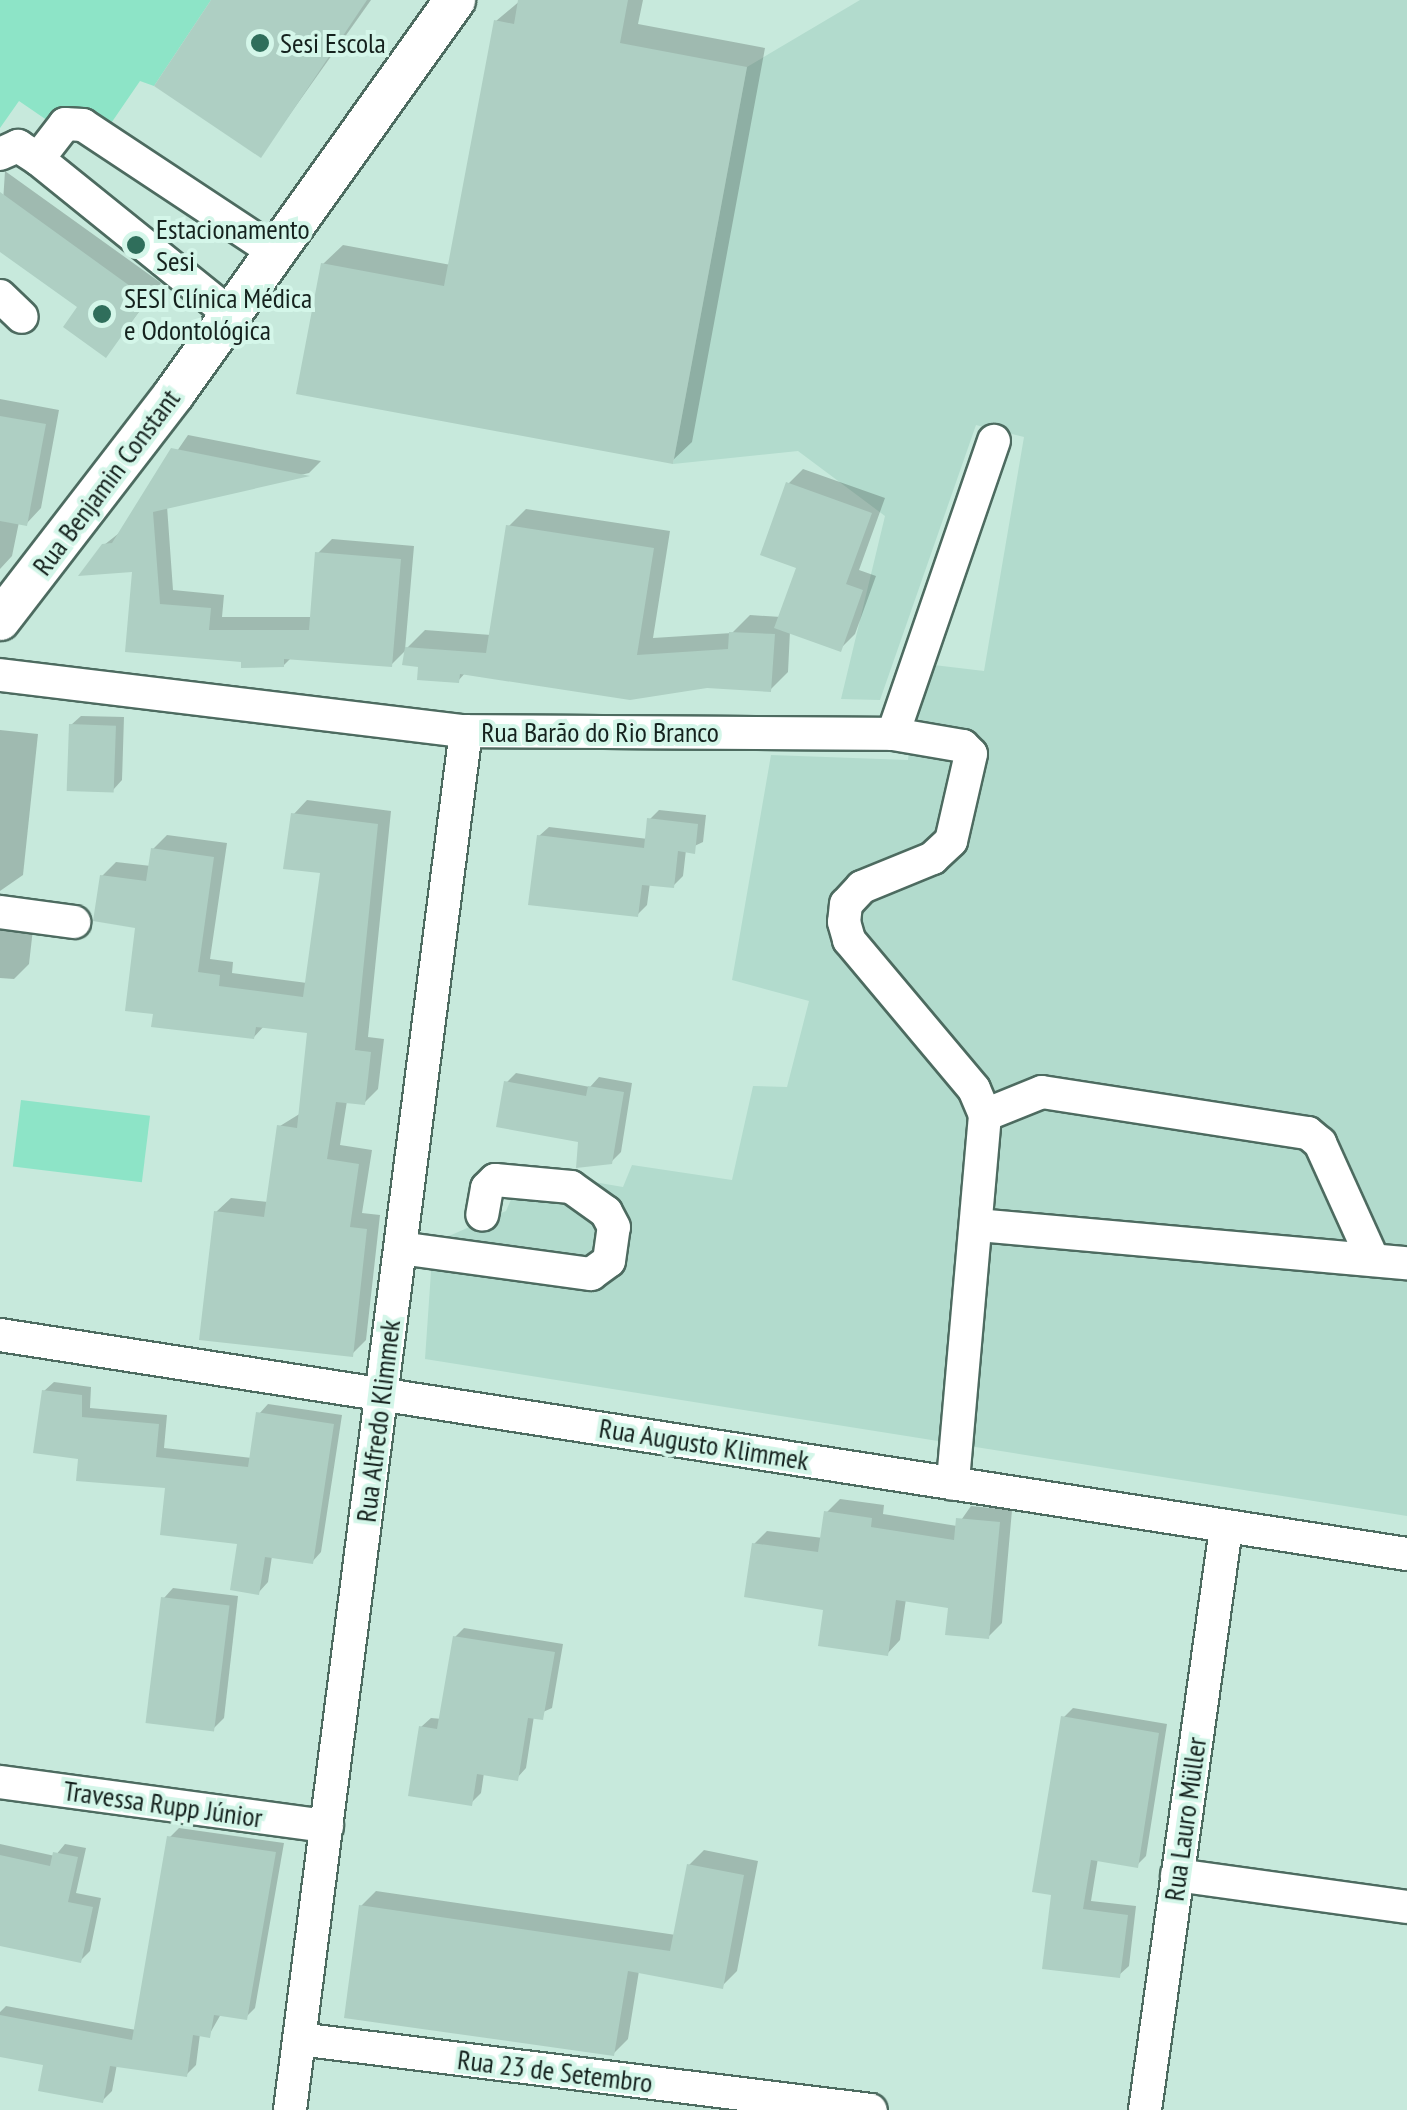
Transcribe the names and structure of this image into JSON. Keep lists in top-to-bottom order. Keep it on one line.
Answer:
{"streets":{"main road":["Rua Benjamin Constant"],"street":["Rua Barão do Rio Branco","Rua Alfredo Klimmek","Rua Augusto Klimmek","Travessa Rupp Júnior","Rua Lauro Müller","Rua 23 de Setembro"]},"crossings":[["Rua Barão do Rio Branco","Rua Alfredo Klimmek"],["Rua Alfredo Klimmek","Rua Augusto Klimmek"],["Rua Alfredo Klimmek","Travessa Rupp Júnior"],["Rua Alfredo Klimmek","Rua 23 de Setembro"],["Rua Augusto Klimmek","Rua Lauro Müller"]],"places":["Sesi Escola","Estacionamento Sesi","SESI Clínica Médica e Odontológica"]}
